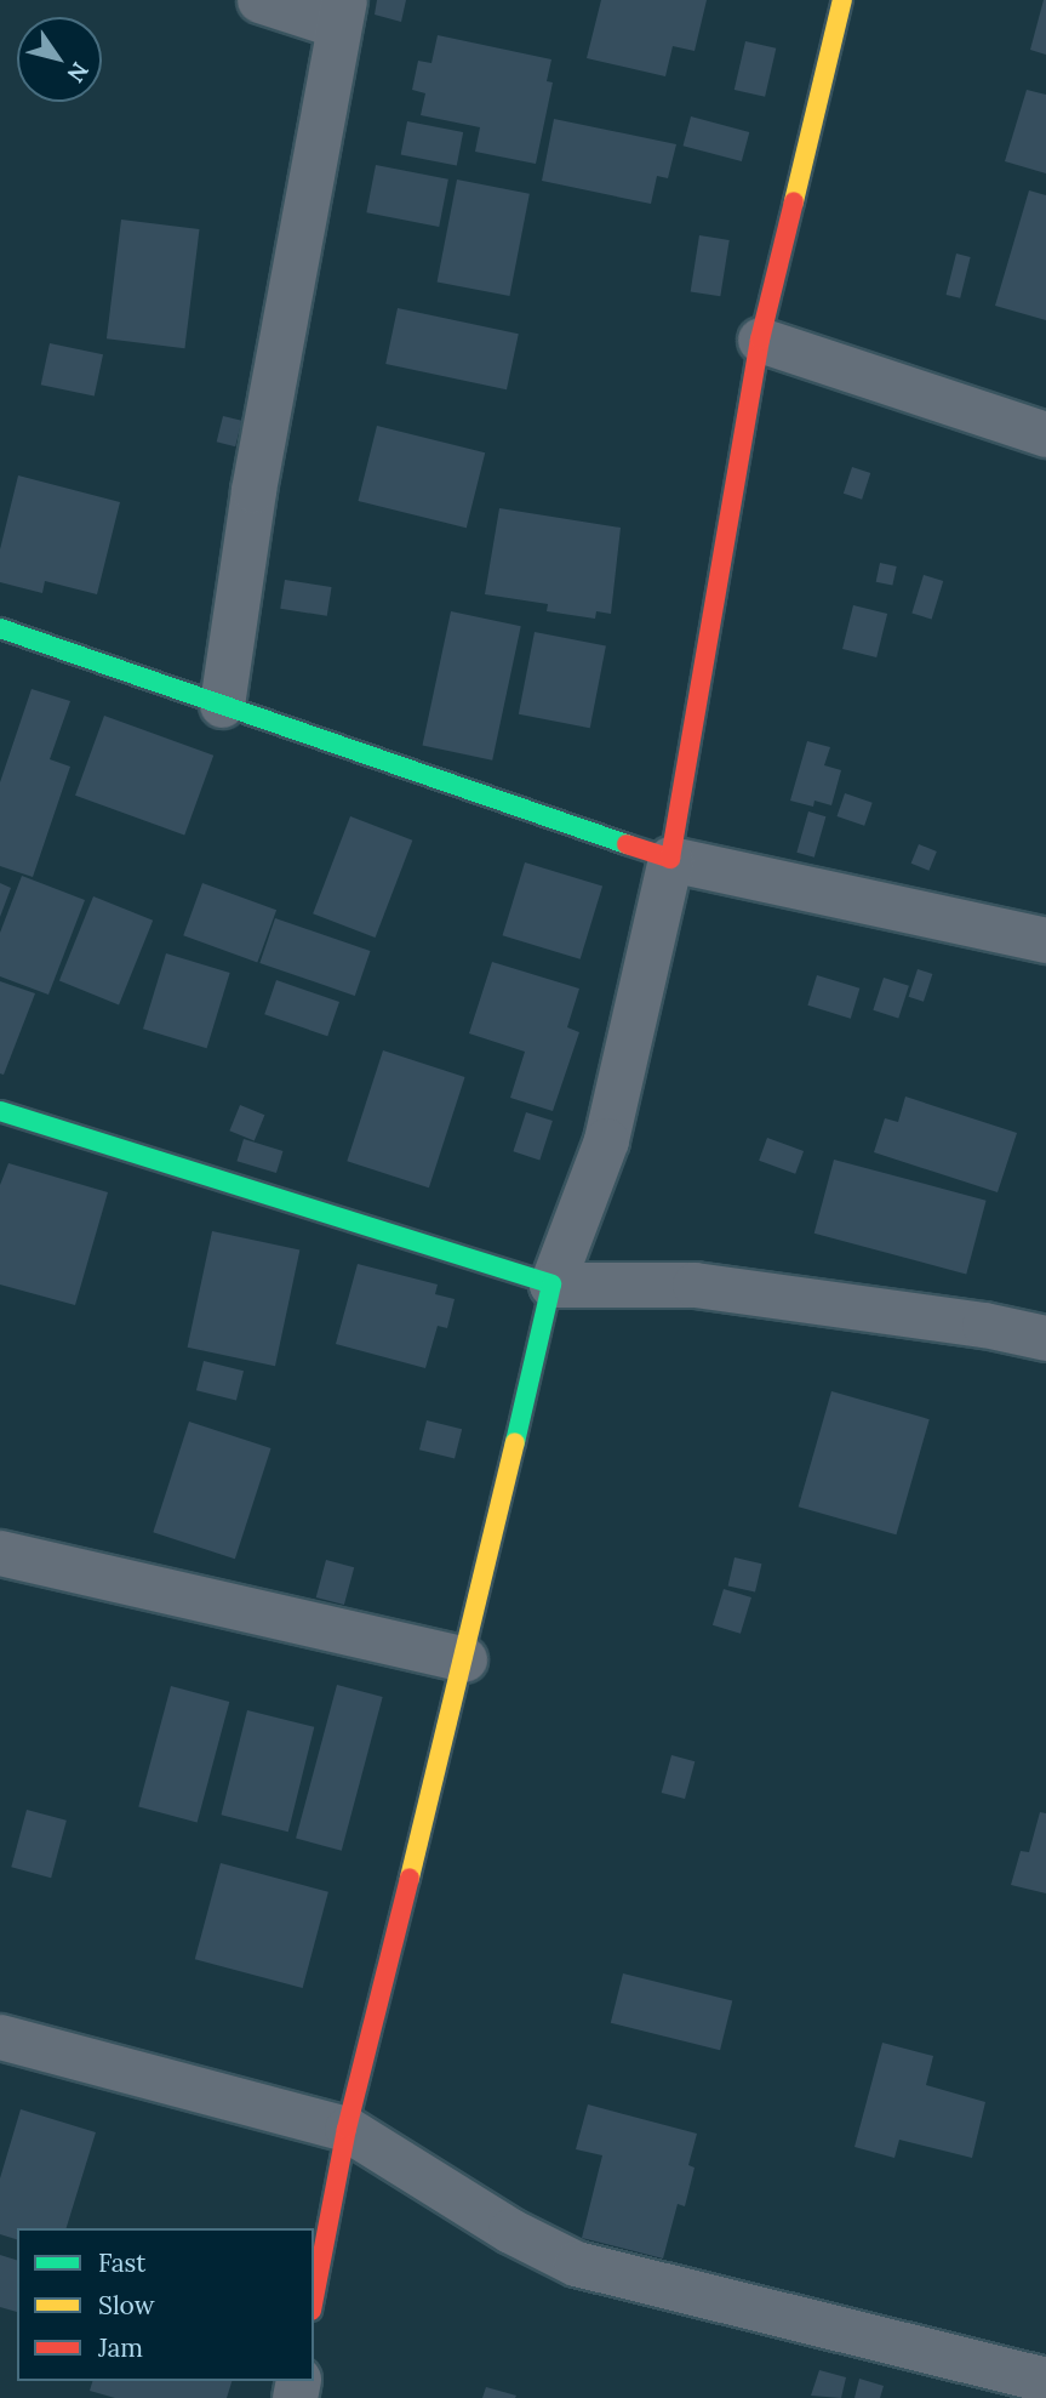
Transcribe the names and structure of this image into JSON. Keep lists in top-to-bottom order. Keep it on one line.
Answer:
{"legend":["Fast","Slow","Jam"],"north":"bottom right"}
